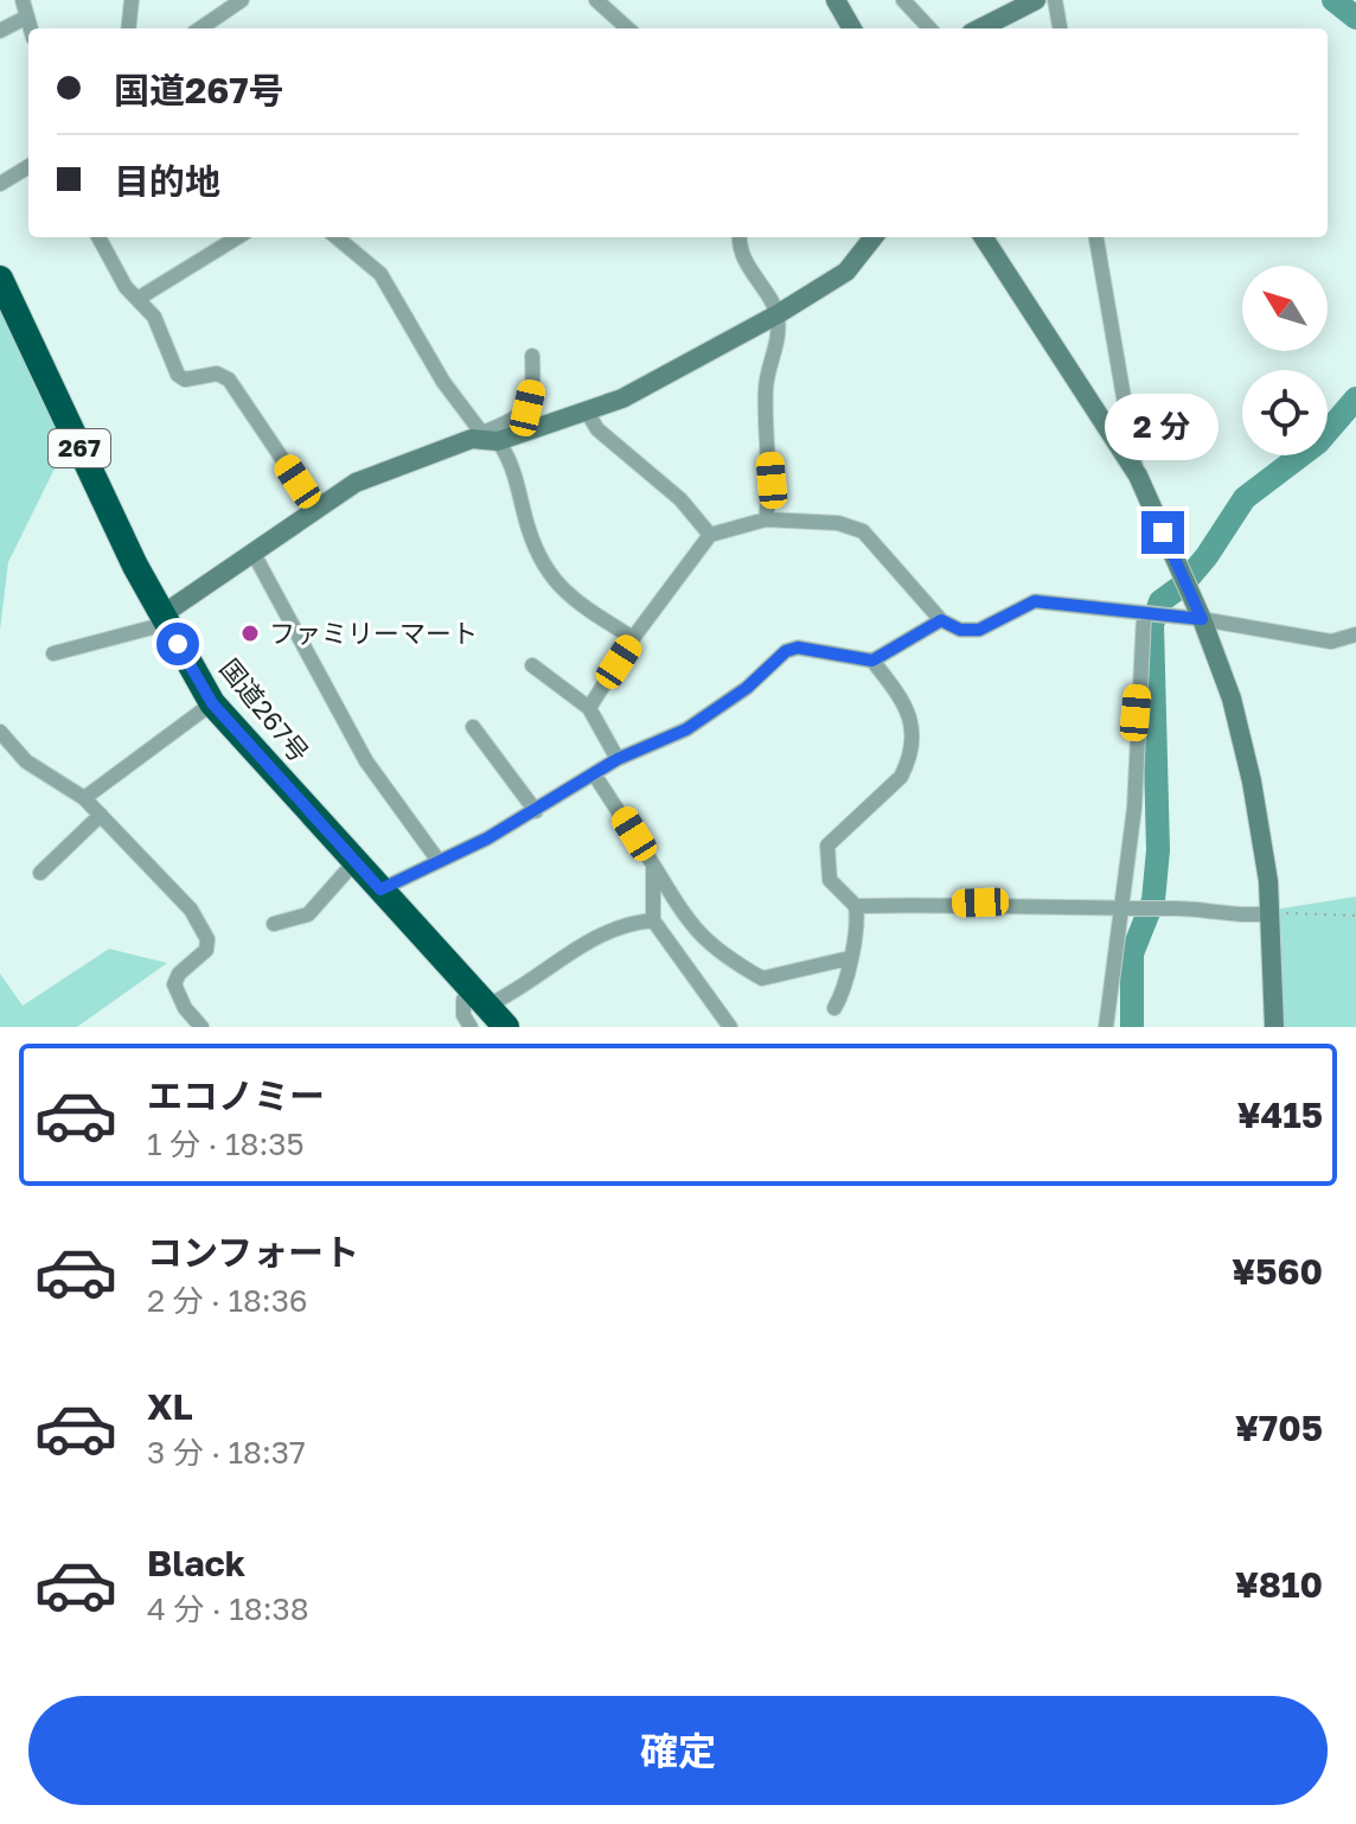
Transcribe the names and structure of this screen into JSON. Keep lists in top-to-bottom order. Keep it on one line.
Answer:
{"streets":{"highway":["267","国道267号"]},"places":["ファミリーマート"],"north":"top left","page":{"banner":["国道267号","目的地"],"bubble":"2 分","list":[{"name":"エコノミー","note":"1 分 · 18:35","value":"¥415"},{"name":"コンフォート","note":"2 分 · 18:36","value":"¥560"},{"name":"XL","note":"3 分 · 18:37","value":"¥705"},{"name":"Black","note":"4 分 · 18:38","value":"¥810"}],"buttons":"確定"}}
